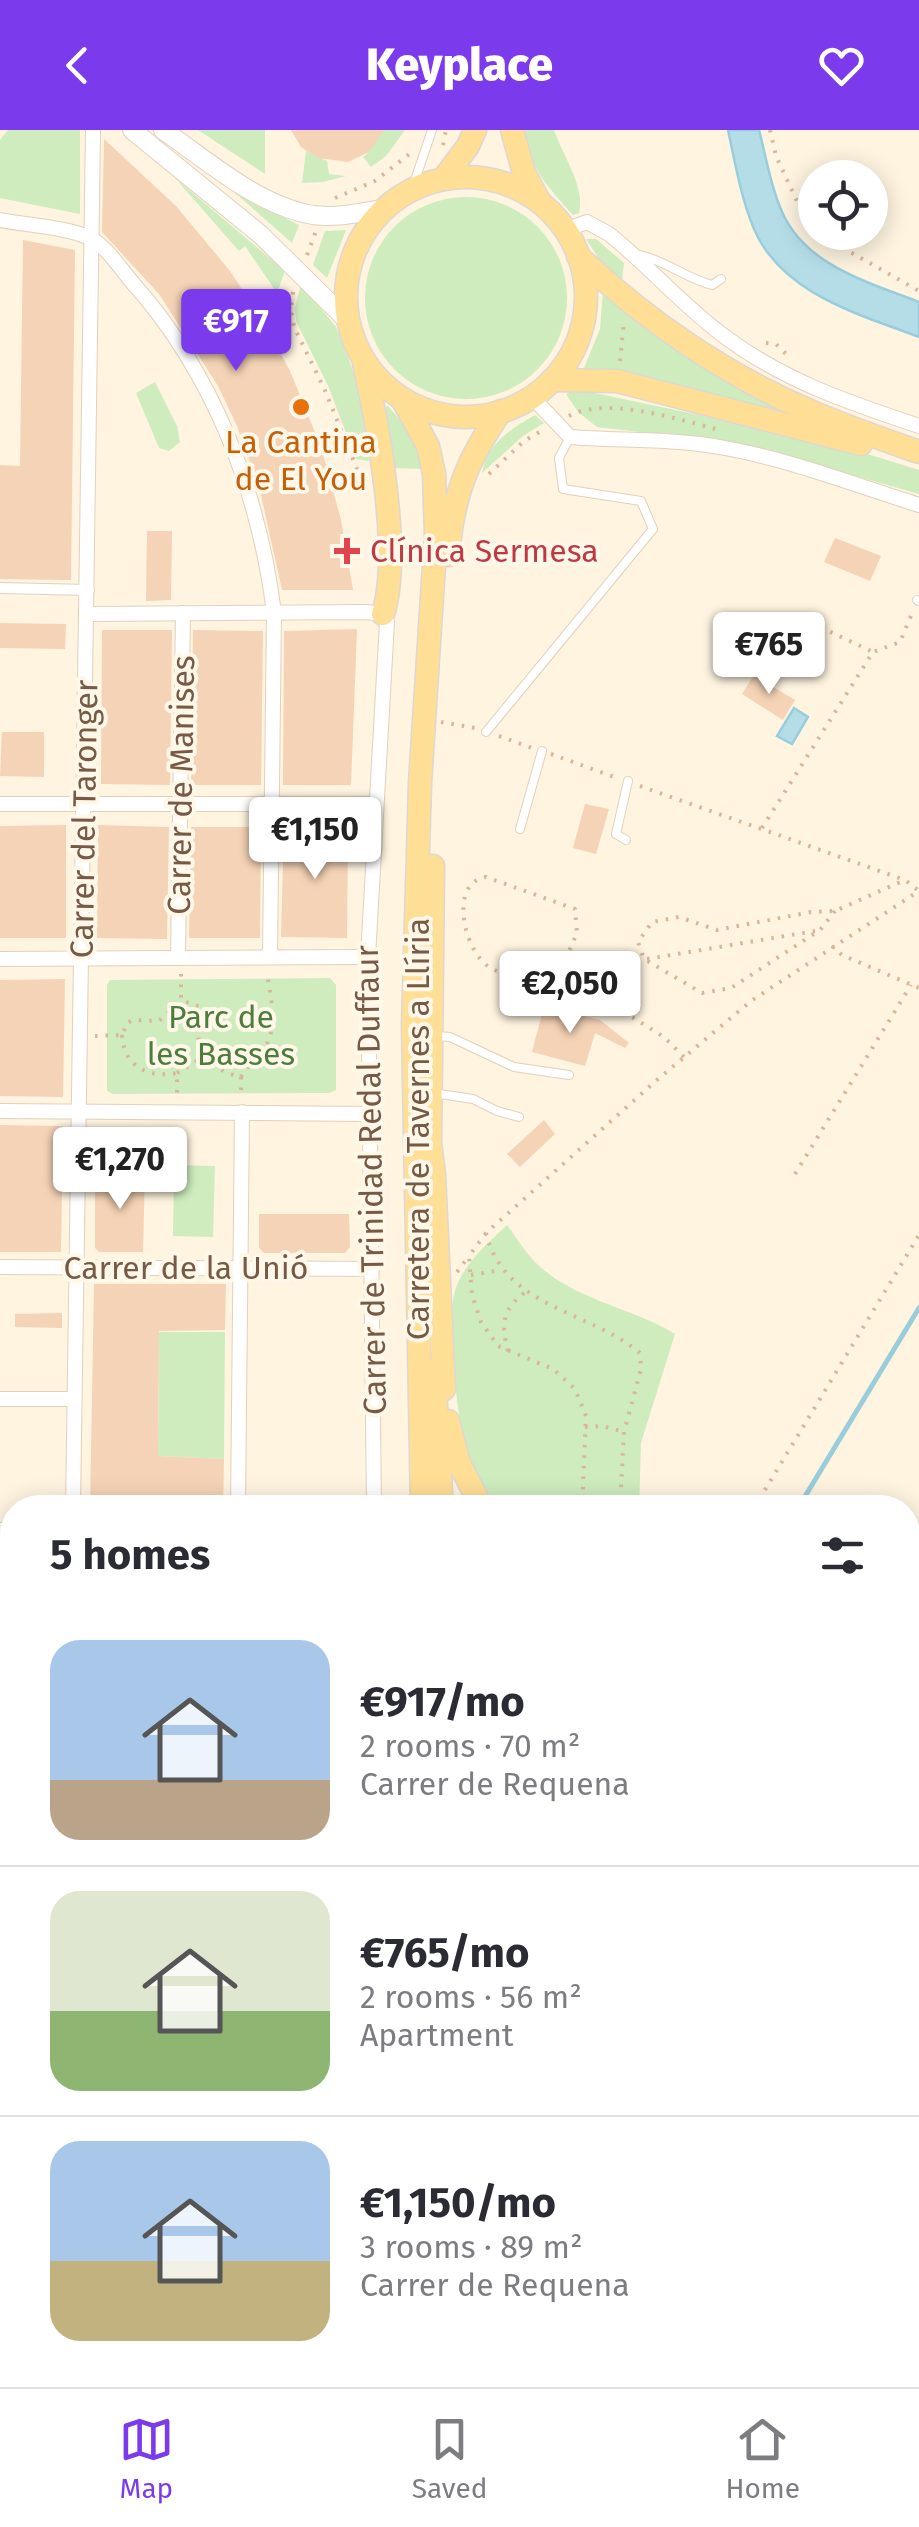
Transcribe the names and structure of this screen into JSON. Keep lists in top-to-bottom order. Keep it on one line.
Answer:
{"streets":{"main road":["Carretera de Tavernes a Llíria"],"street":["Carrer de Manises","Carrer del Taronger","Carrer de Trinidad Redal Duffaur","Carrer de la Unió"]},"crossings":[["Carrer del Taronger","Carrer de la Unió"],["Carrer de Trinidad Redal Duffaur","Carrer de la Unió"]],"parks":["Parc de les Basses"],"places":{"other":["La Cantina de El You"],"health":["Clínica Sermesa"]},"page":{"header":"Keyplace","price":["€917","€765","€1,150","€2,050","€1,270"],"heading":"5 homes","list":[{"name":"€917/mo","note":"2 rooms · 70 m² · Carrer de Requena"},{"name":"€765/mo","note":"2 rooms · 56 m² · Apartment"},{"name":"€1,150/mo","note":"3 rooms · 89 m² · Carrer de Requena"}],"tabs":["Map","Saved","Home"]}}
